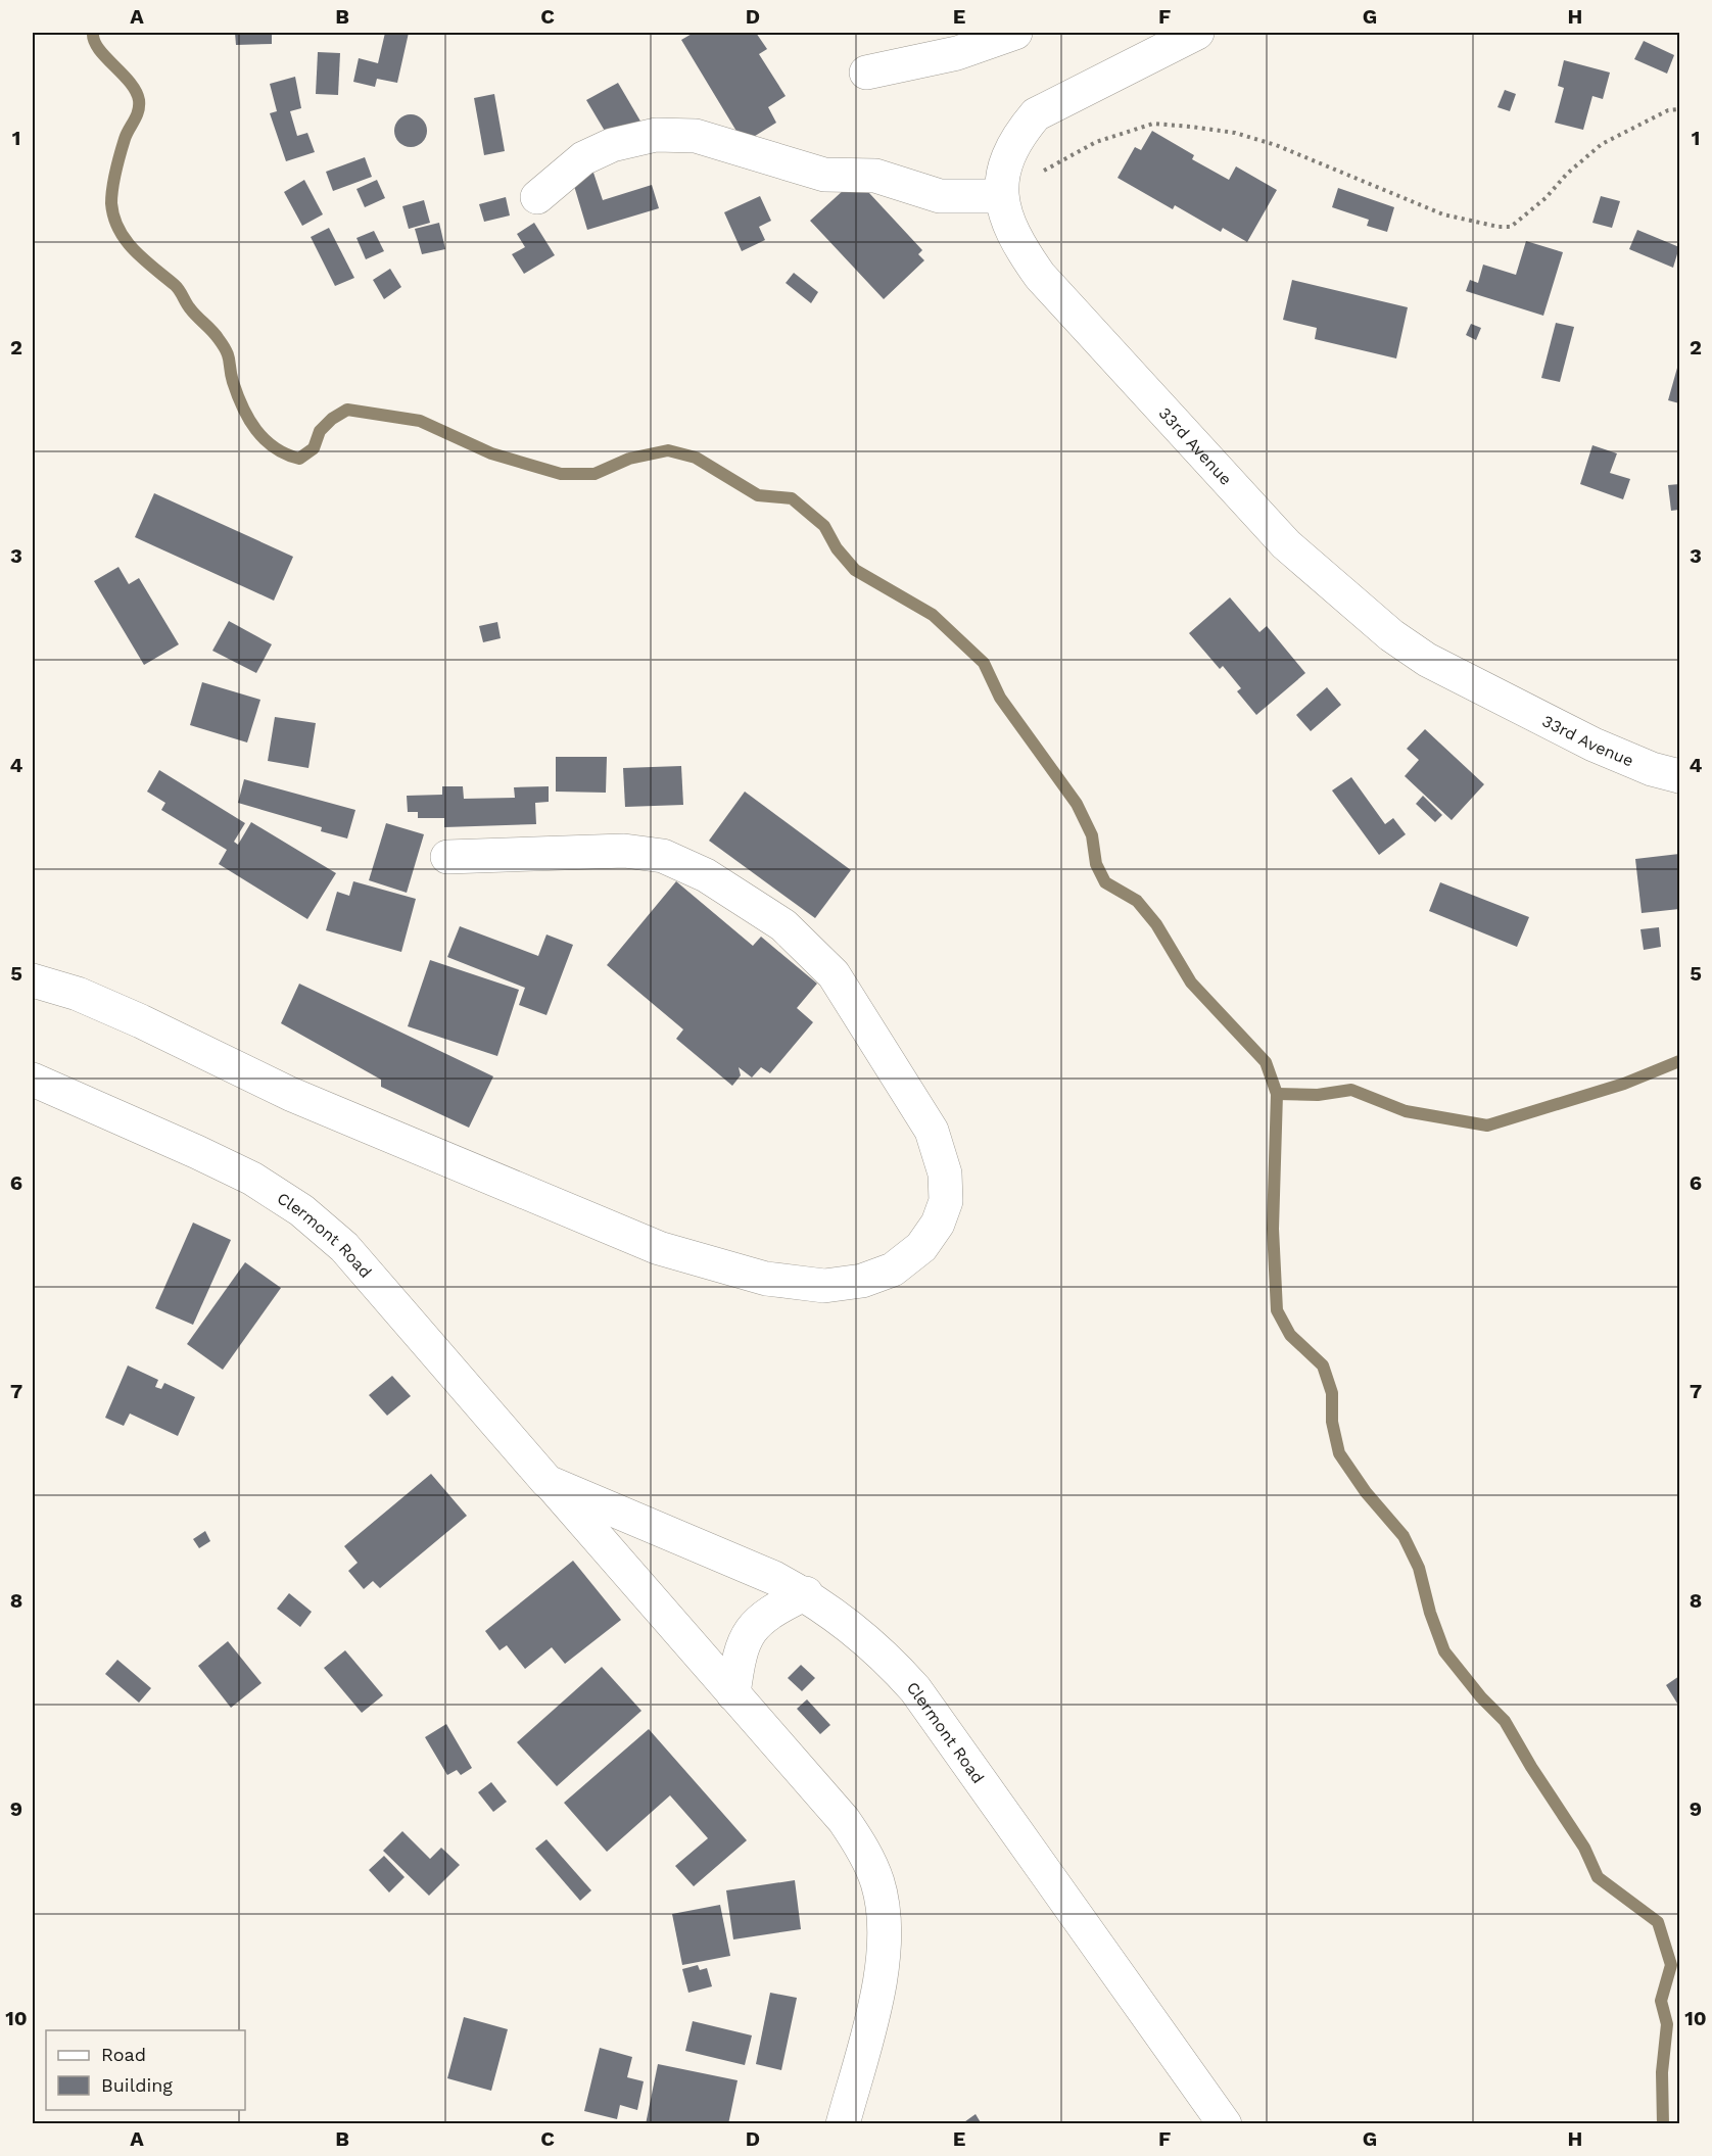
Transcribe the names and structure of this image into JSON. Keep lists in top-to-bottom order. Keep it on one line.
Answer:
{"streets":{"street":["33rd Avenue","Clermont Road"]},"legend":["Road","Building"],"grid":{"columns":["A","B","C","D","E","F","G","H"],"rows":["1","2","3","4","5","6","7","8","9","10"]}}
